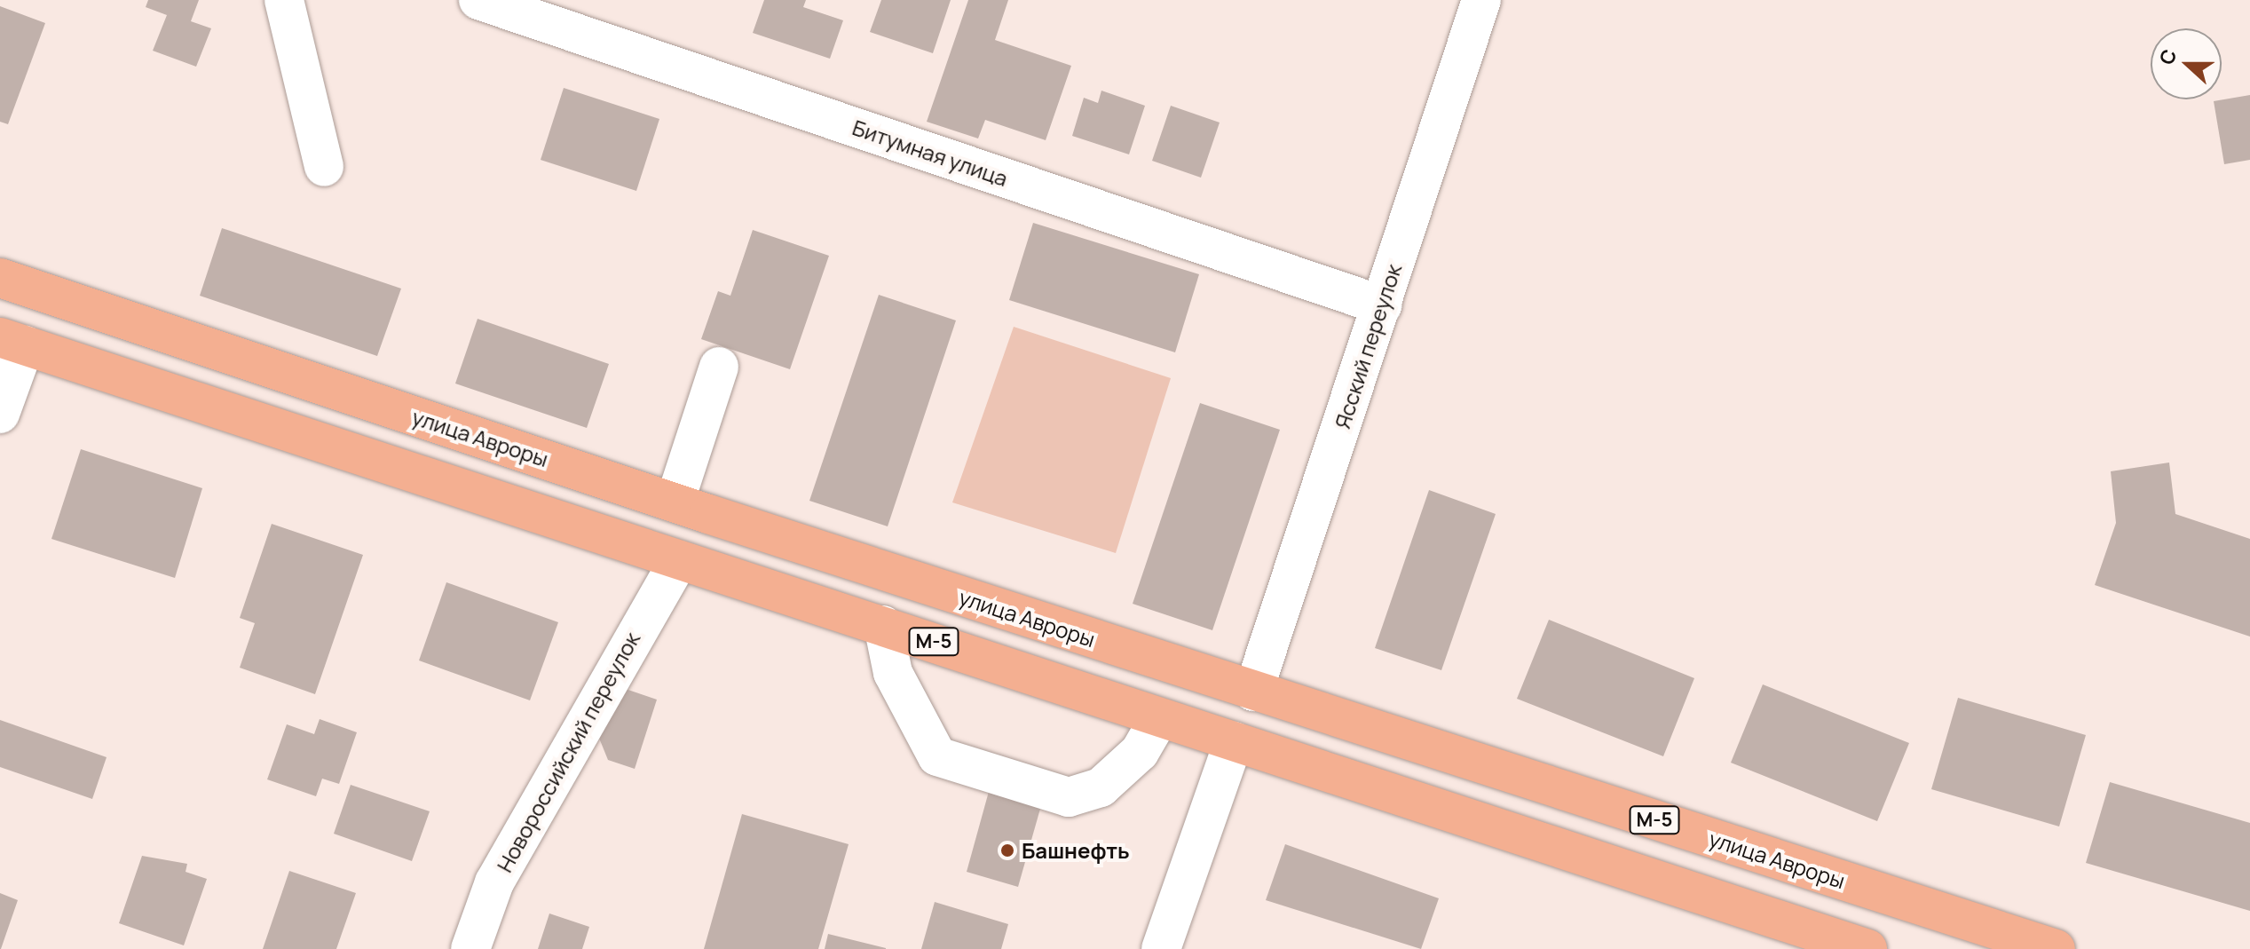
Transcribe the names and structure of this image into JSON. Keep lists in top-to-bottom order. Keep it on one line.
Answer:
{"streets":{"main road":["улица Авроры","М-5"],"street":["Битумная улица","Ясский переулок","Новороссийский переулок"]},"crossings":[["Битумная улица","Ясский переулок"],["Ясский переулок","улица Авроры"],["М-5","Новороссийский переулок"]],"places":["Башнефть"],"north":"left"}
